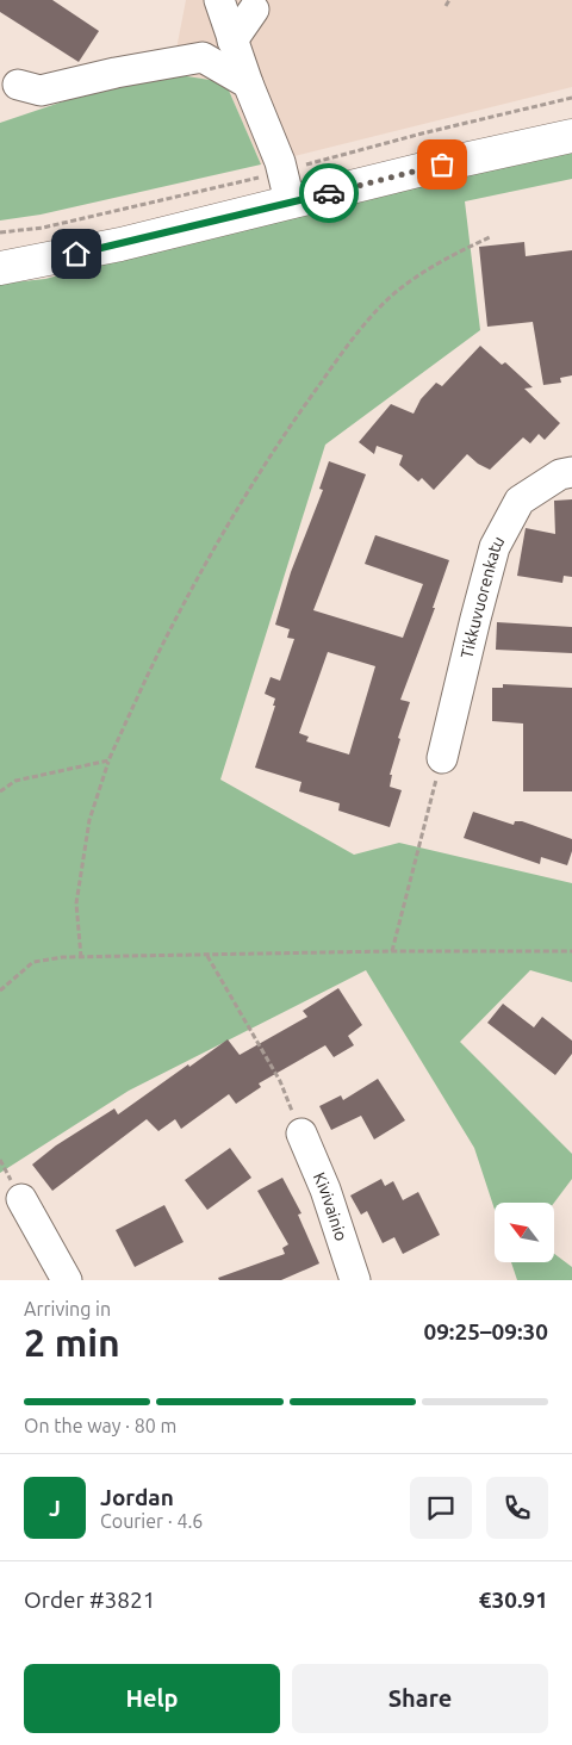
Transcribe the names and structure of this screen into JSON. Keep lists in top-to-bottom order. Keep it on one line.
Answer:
{"streets":{"street":["Tikkuvuorenkatu","Kivivainio"]},"north":"top left","page":{"heading":["2 min","Arriving in","09:25–09:30"],"panel":["Jordan","Courier · 4.6","Order #3821","€30.91"],"bar":"On the way · 80 m","round":"J","buttons":["Help","Share"]}}
